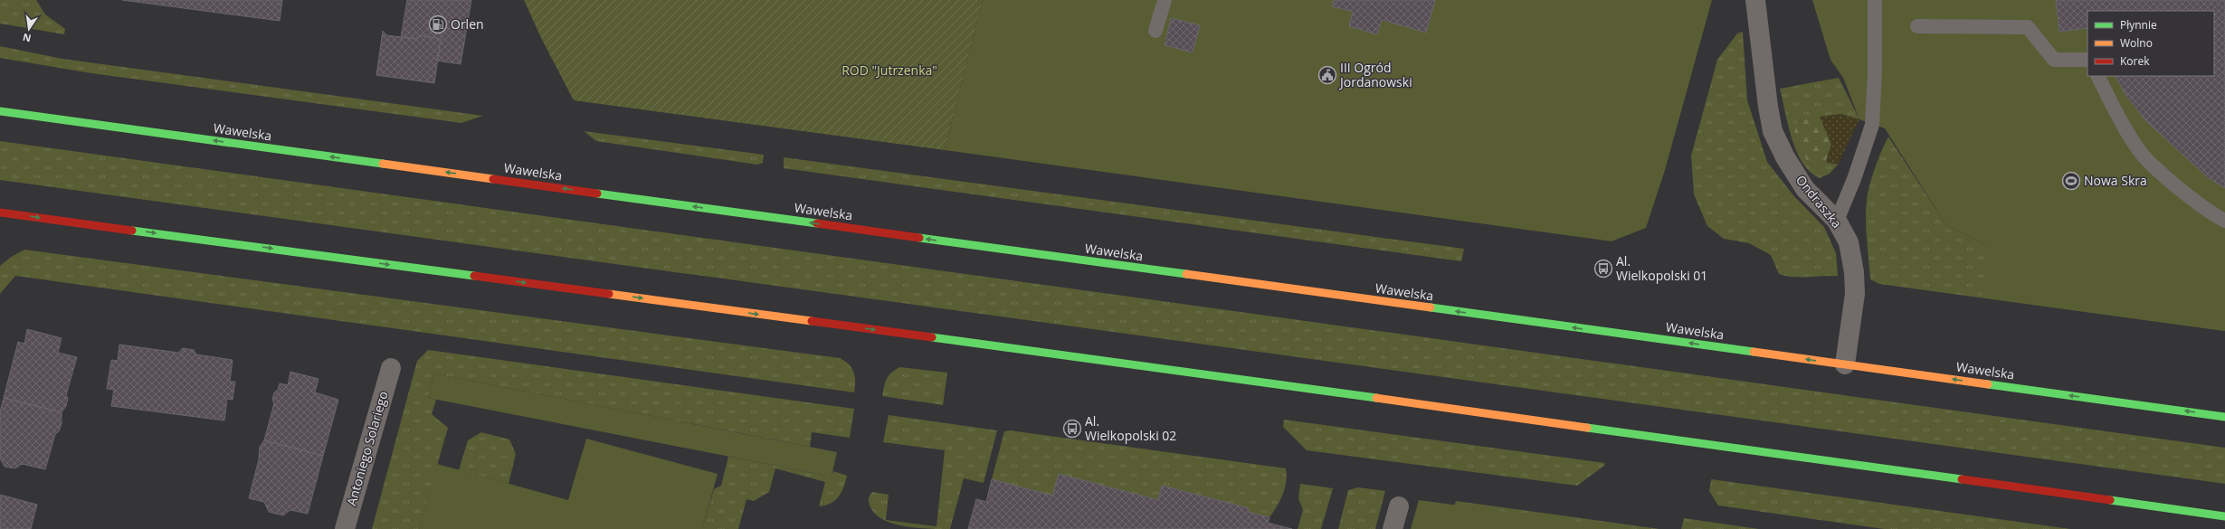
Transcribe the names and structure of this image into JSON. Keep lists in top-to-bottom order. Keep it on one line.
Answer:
{"streets":{"main road":["Wawelska"],"street":["Ondraszka","Antoniego Solariego"]},"crossings":[["Wawelska","Ondraszka"]],"one_way":["Wawelska"],"parks":["ROD \"Jutrzenka\""],"places":{"fuel station":["Orlen"],"public building":["III Ogród Jordanowski"],"sports":["Nowa Skra"],"bus stop":["Al. Wielkopolski 01","Al. Wielkopolski 02"]},"legend":["Płynnie","Wolno","Korek"],"north":"bottom"}
